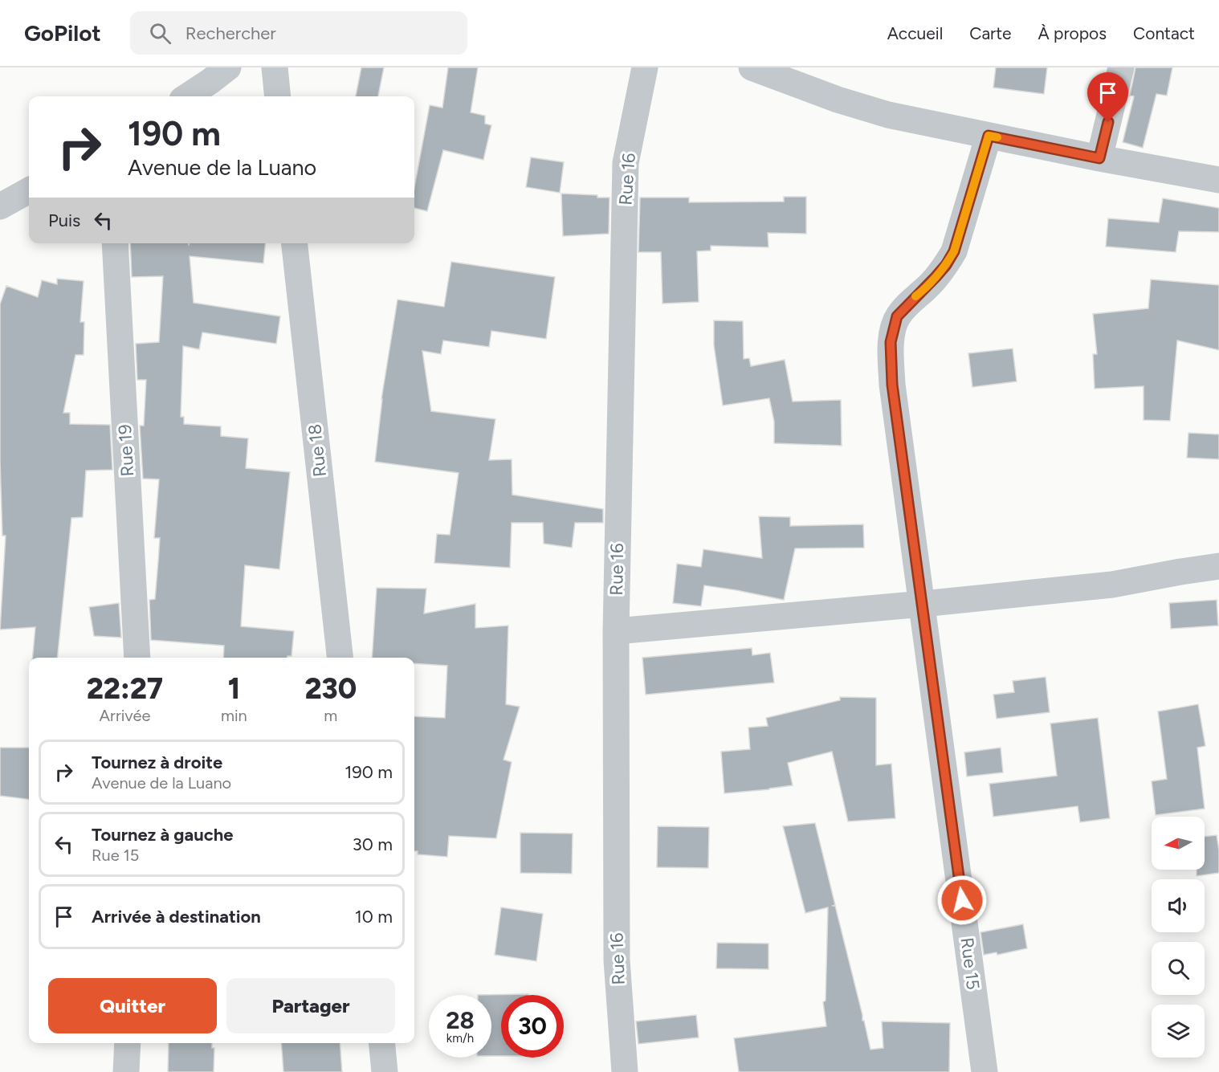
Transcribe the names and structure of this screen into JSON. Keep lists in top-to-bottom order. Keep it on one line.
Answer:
{"streets":{"street":["Rue 16","Rue 19","Rue 18","Rue 15"]},"north":"left","page":{"header":"GoPilot","search":"Rechercher","nav":["Accueil","Carte","À propos","Contact"],"turn":["190 m","Avenue de la Luano"],"then":"Puis","eta":["22:27","Arrivée","1","min","230","m"],"list":[{"name":"Tournez à droite","note":"Avenue de la Luano","value":"190 m"},{"name":"Tournez à gauche","note":"Rue 15","value":"30 m"},{"name":"Arrivée à destination","value":"10 m"}],"buttons":["Quitter","Partager"],"speed":"28 km/h","limit":"30"}}
